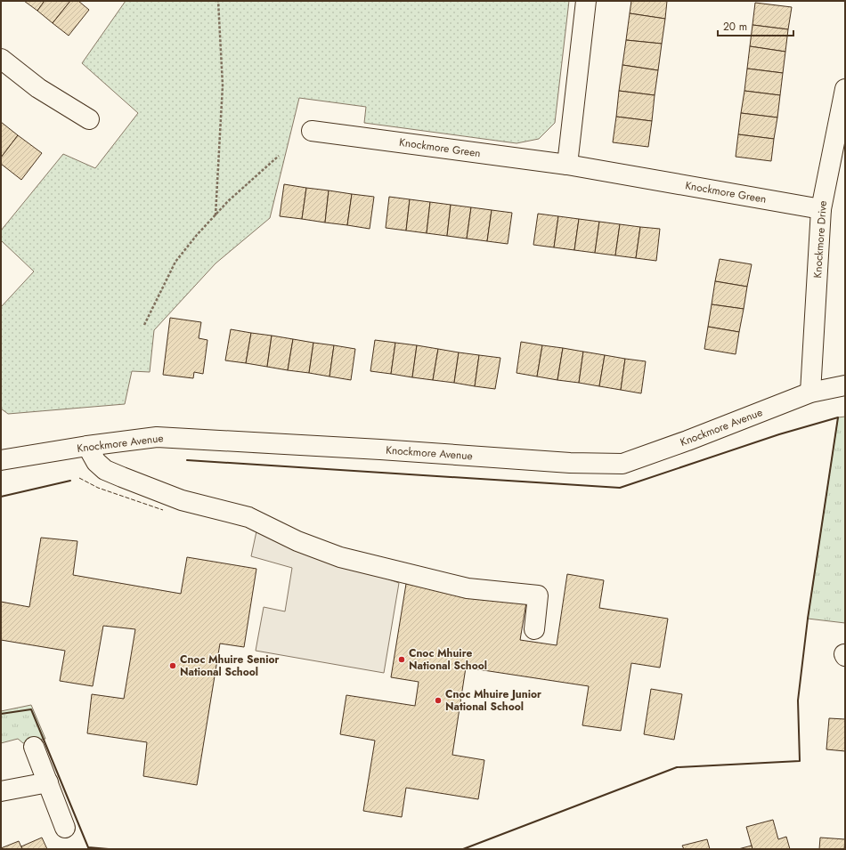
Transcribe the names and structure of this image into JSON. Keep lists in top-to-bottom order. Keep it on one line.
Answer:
{"streets":{"street":["Knockmore Green","Knockmore Drive","Knockmore Avenue"]},"crossings":[["Knockmore Green","Knockmore Drive"],["Knockmore Drive","Knockmore Avenue"]],"places":["Cnoc Mhuire National School","Cnoc Mhuire Senior National School","Cnoc Mhuire Junior National School"],"scale_bar":"20 m"}
